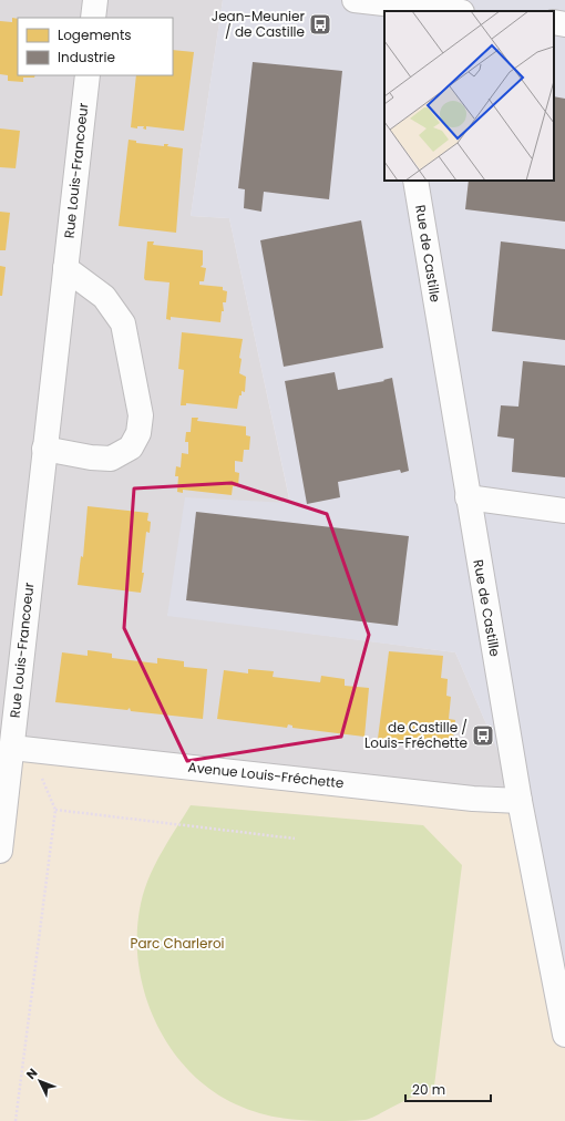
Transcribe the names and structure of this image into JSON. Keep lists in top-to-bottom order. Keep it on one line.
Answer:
{"streets":{"street":["Rue Louis-Francoeur","Rue de Castille","Avenue Louis-Fréchette"]},"crossings":[["Rue Louis-Francoeur","Avenue Louis-Fréchette"],["Rue de Castille","Avenue Louis-Fréchette"]],"parks":["Parc Charleroi"],"places":{"bus stop":["Jean-Meunier / de Castille","de Castille / Louis-Fréchette"]},"legend":["Logements","Industrie"],"scale_bar":"20 m","north":"top left"}
